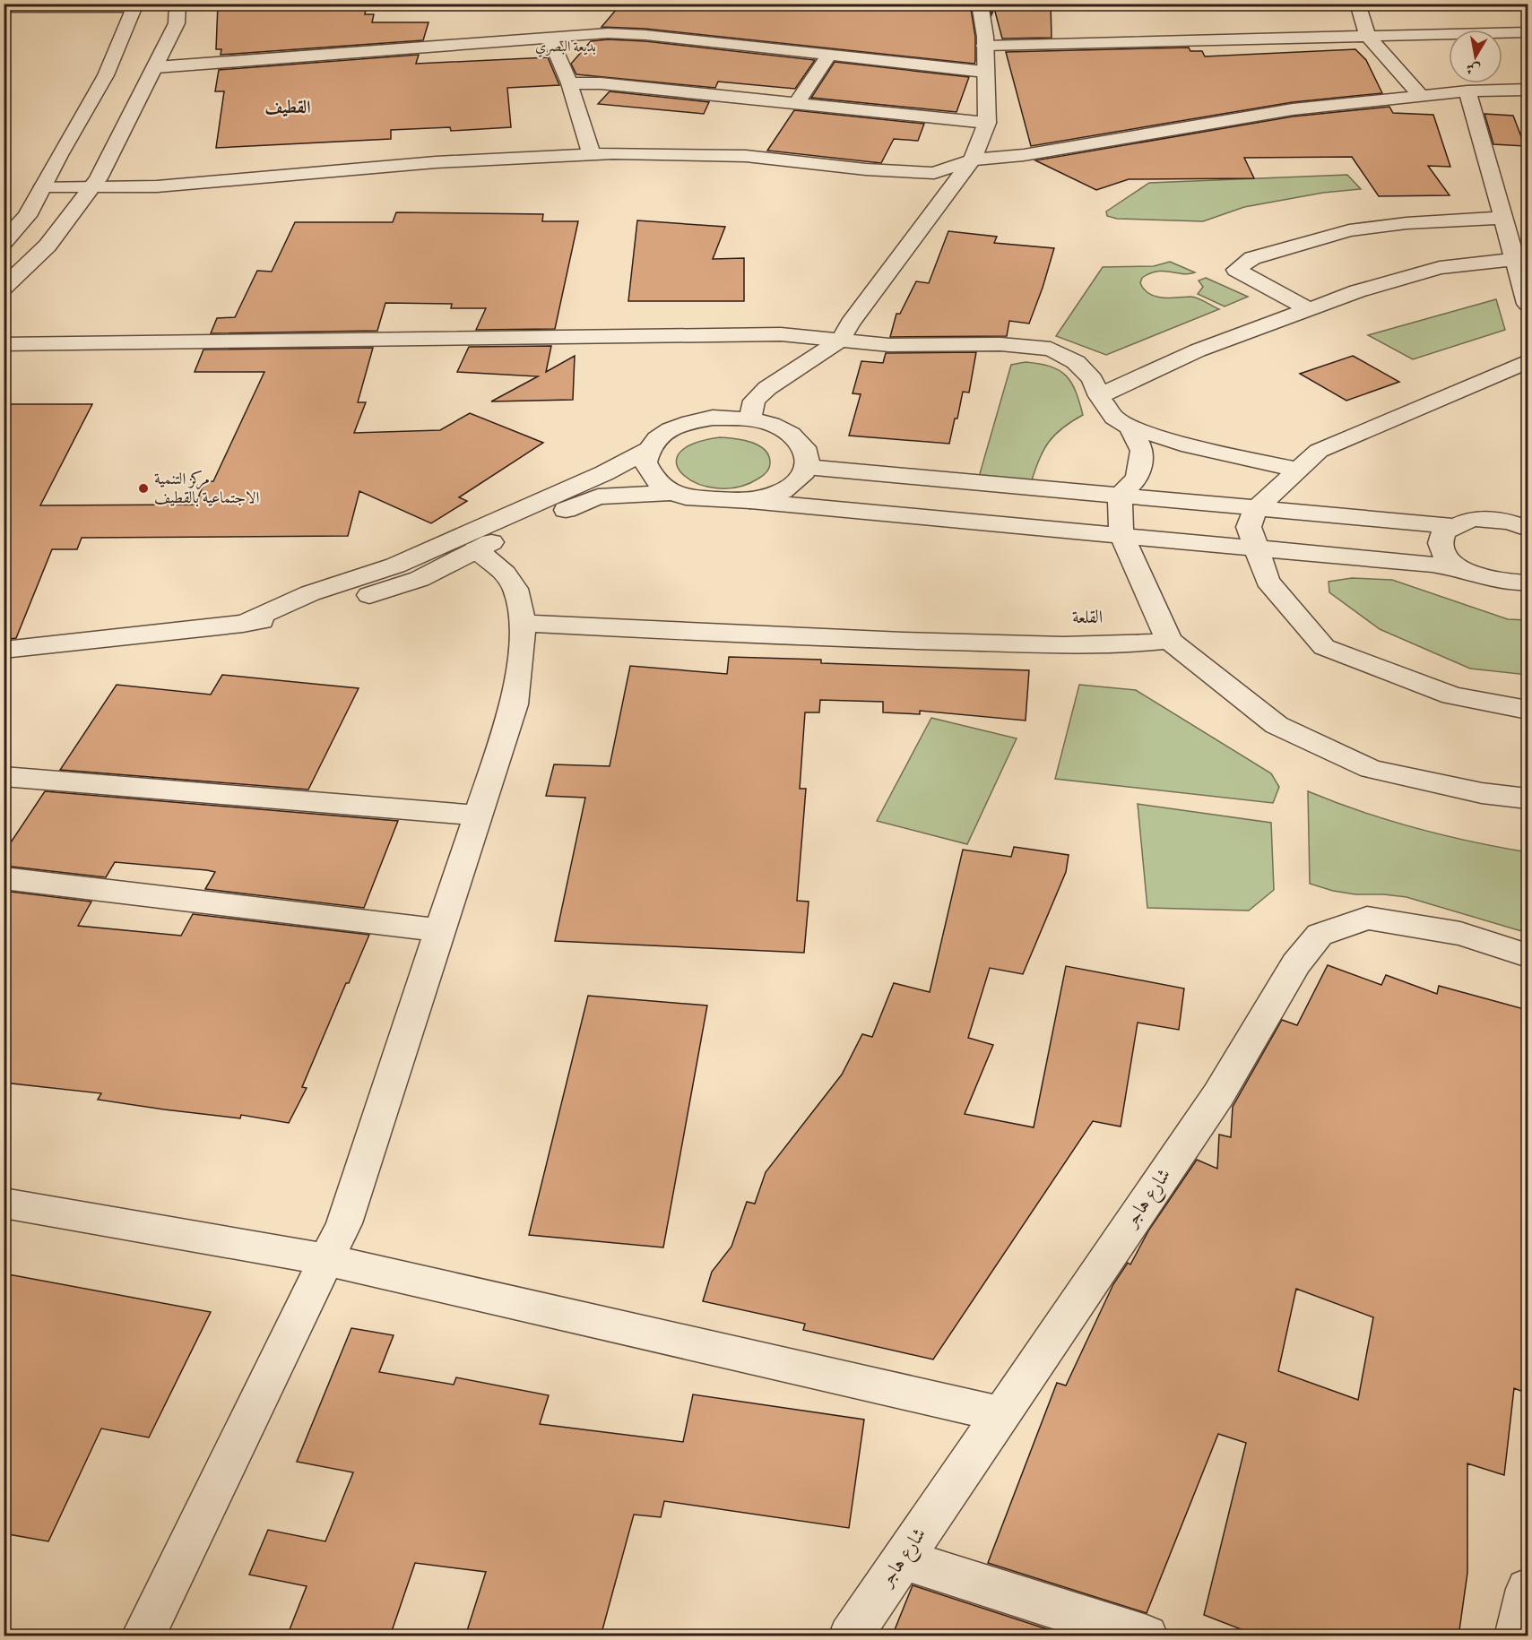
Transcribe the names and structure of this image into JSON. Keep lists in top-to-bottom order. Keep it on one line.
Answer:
{"streets":{"street":["شارع هاجر"]},"districts":["بديعة البصري","القطيف","القلعة"],"places":["مركز التنمية الاجتماعية بالقطيف"],"north":"bottom"}
